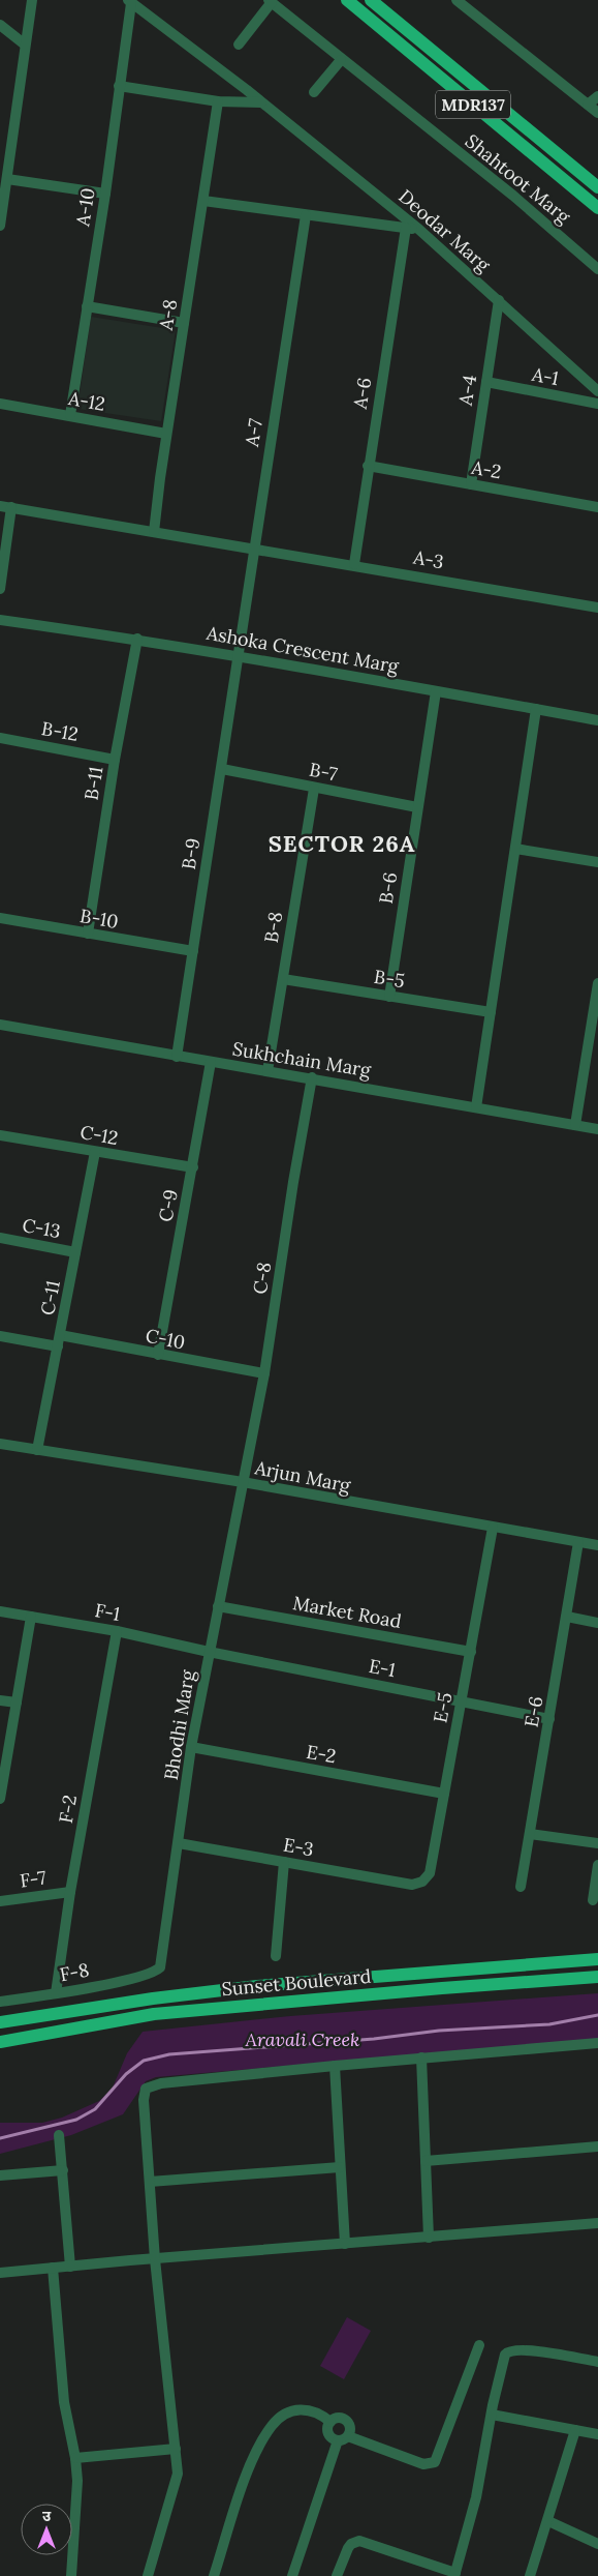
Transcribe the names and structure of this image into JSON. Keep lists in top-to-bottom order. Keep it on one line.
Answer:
{"streets":{"main road":["MDR137","Sunset Boulevard"],"street":["Shahtoot Marg","A-10","Deodar Marg","A-8","A-1","A-4","A-6","A-12","A-7","A-2","A-3","Ashoka Crescent Marg","B-12","B-7","B-11","B-9","B-6","B-10","B-8","B-5","Sukhchain Marg","C-12","C-9","C-13","C-8","C-11","C-10","Arjun Marg","F-1","Market Road","E-1","E-5","E-6","Bhodhi Marg","E-2","F-2","E-3","F-7","F-8"]},"crossings":[["A-10","Deodar Marg"],["A-10","A-12"],["Deodar Marg","A-4"],["A-8","A-12"],["A-8","A-3"],["A-1","A-4"],["A-4","A-2"],["A-6","A-2"],["A-6","A-3"],["A-7","A-3"],["A-7","Ashoka Crescent Marg"],["A-7","B-9"],["Ashoka Crescent Marg","B-11"],["Ashoka Crescent Marg","B-9"],["Ashoka Crescent Marg","B-6"],["B-12","B-11"],["B-7","B-9"],["B-7","B-6"],["B-7","B-8"],["B-11","B-10"],["B-9","B-10"],["B-9","Sukhchain Marg"],["B-6","B-5"],["B-8","B-5"],["B-8","Sukhchain Marg"],["Sukhchain Marg","C-9"],["Sukhchain Marg","C-8"],["C-12","C-9"],["C-12","C-11"],["C-9","C-10"],["C-13","C-11"],["C-8","C-10"],["C-8","Arjun Marg"],["C-8","Bhodhi Marg"],["C-11","C-10"],["C-11","Arjun Marg"],["Arjun Marg","E-5"],["Arjun Marg","E-6"],["Arjun Marg","Bhodhi Marg"],["F-1","E-1"],["F-1","Bhodhi Marg"],["F-1","F-2"],["Market Road","E-5"],["Market Road","Bhodhi Marg"],["E-1","E-5"],["E-1","E-6"],["E-1","Bhodhi Marg"],["E-5","E-2"],["E-5","E-3"],["Bhodhi Marg","E-2"],["Bhodhi Marg","E-3"],["Bhodhi Marg","F-8"],["F-2","F-7"],["F-2","F-8"]],"districts":["SECTOR 26A"],"parks":["Aravali Creek"],"north":"top"}
